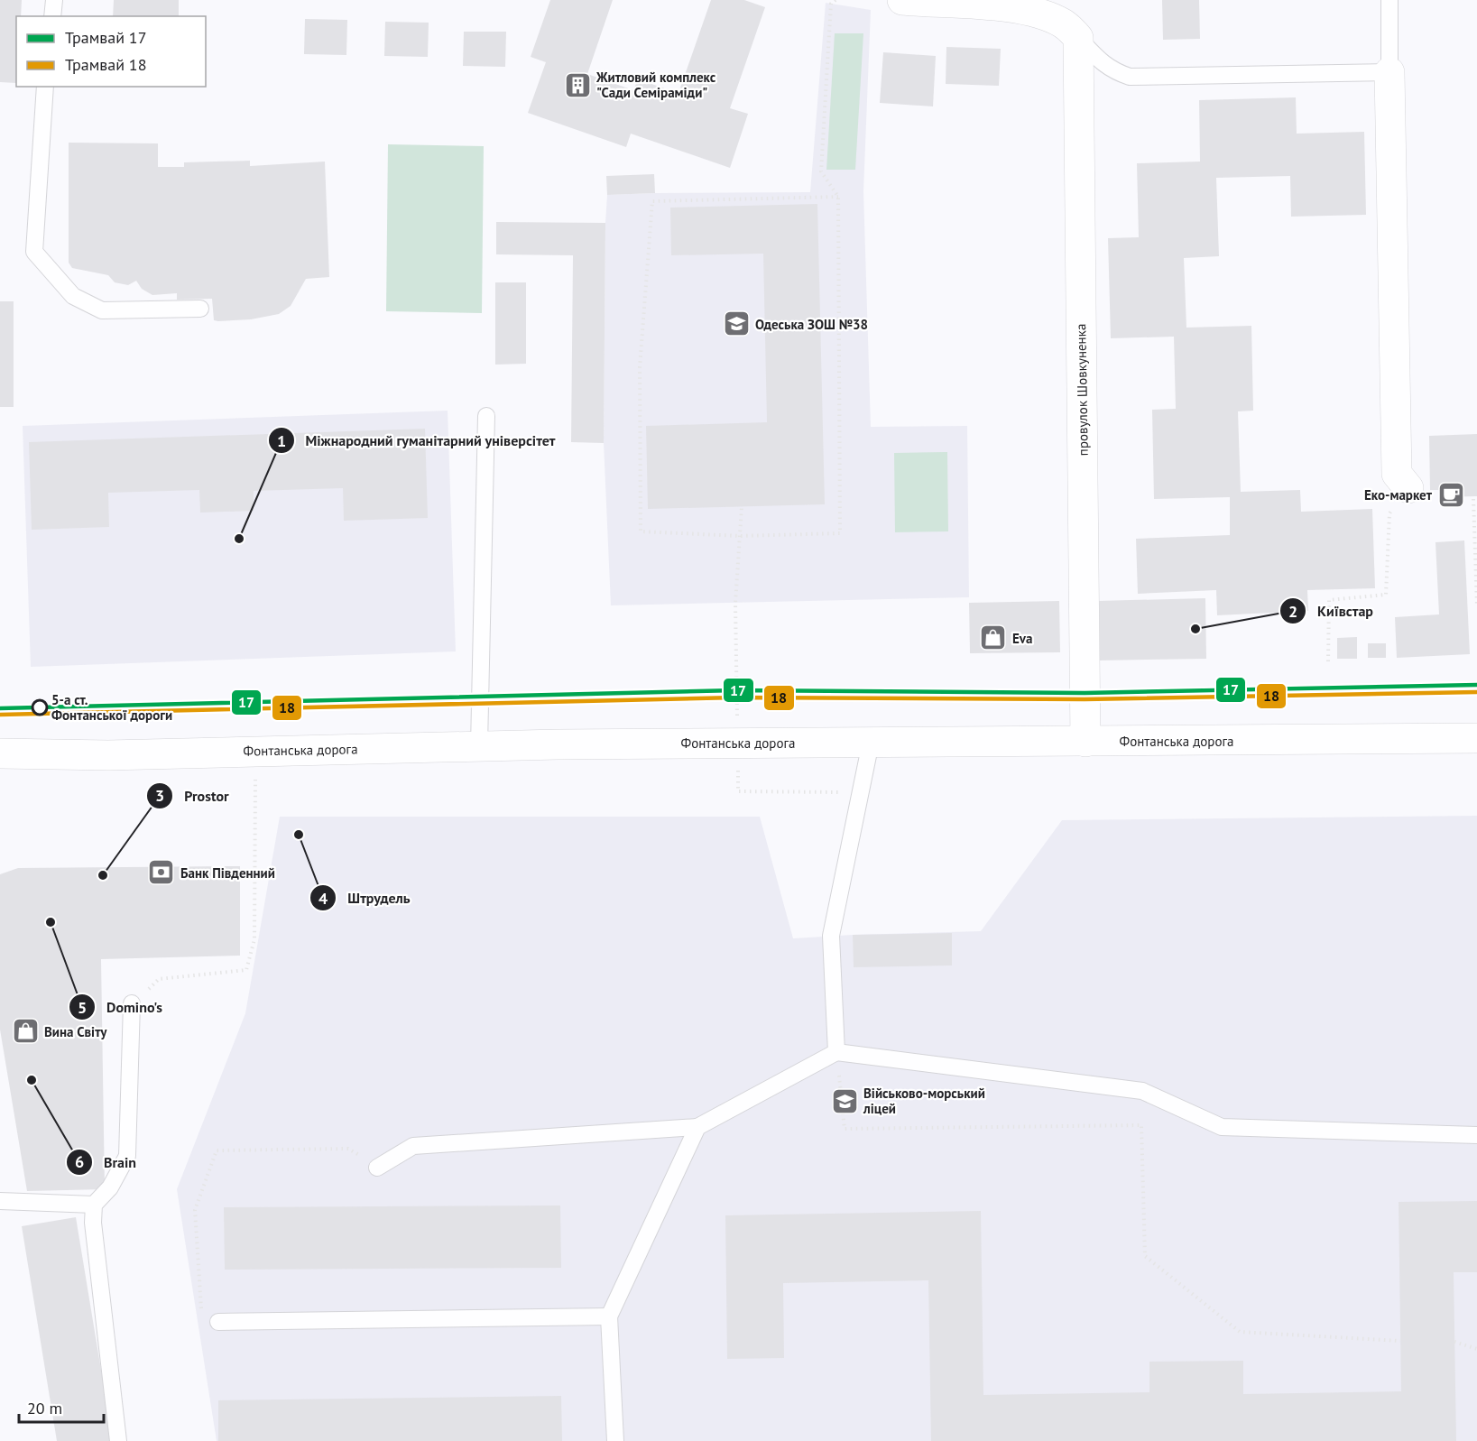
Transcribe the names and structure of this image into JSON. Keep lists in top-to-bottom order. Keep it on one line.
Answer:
{"streets":{"main road":["провулок Шовкуненка","Фонтанська дорога"]},"crossings":[["провулок Шовкуненка","Фонтанська дорога"]],"places":{"building":["Житловий комплекс \"Сади Семіраміди\""],"school or university":["Одеська ЗОШ №38","Військово-морський ліцей"],"cafe":["Еко-маркет"],"other":["Міжнародний гуманітарний універсітет","Київстар","5-а ст. Фонтанської дороги","Штрудель","Prostor","Domino's","Brain"],"shop":["Eva","Вина Світу"],"bank":["Банк Південний"]},"lines":["tram line 17","tram line 18"],"legend":["Трамвай 17","Трамвай 18"],"scale_bar":"20 m"}
